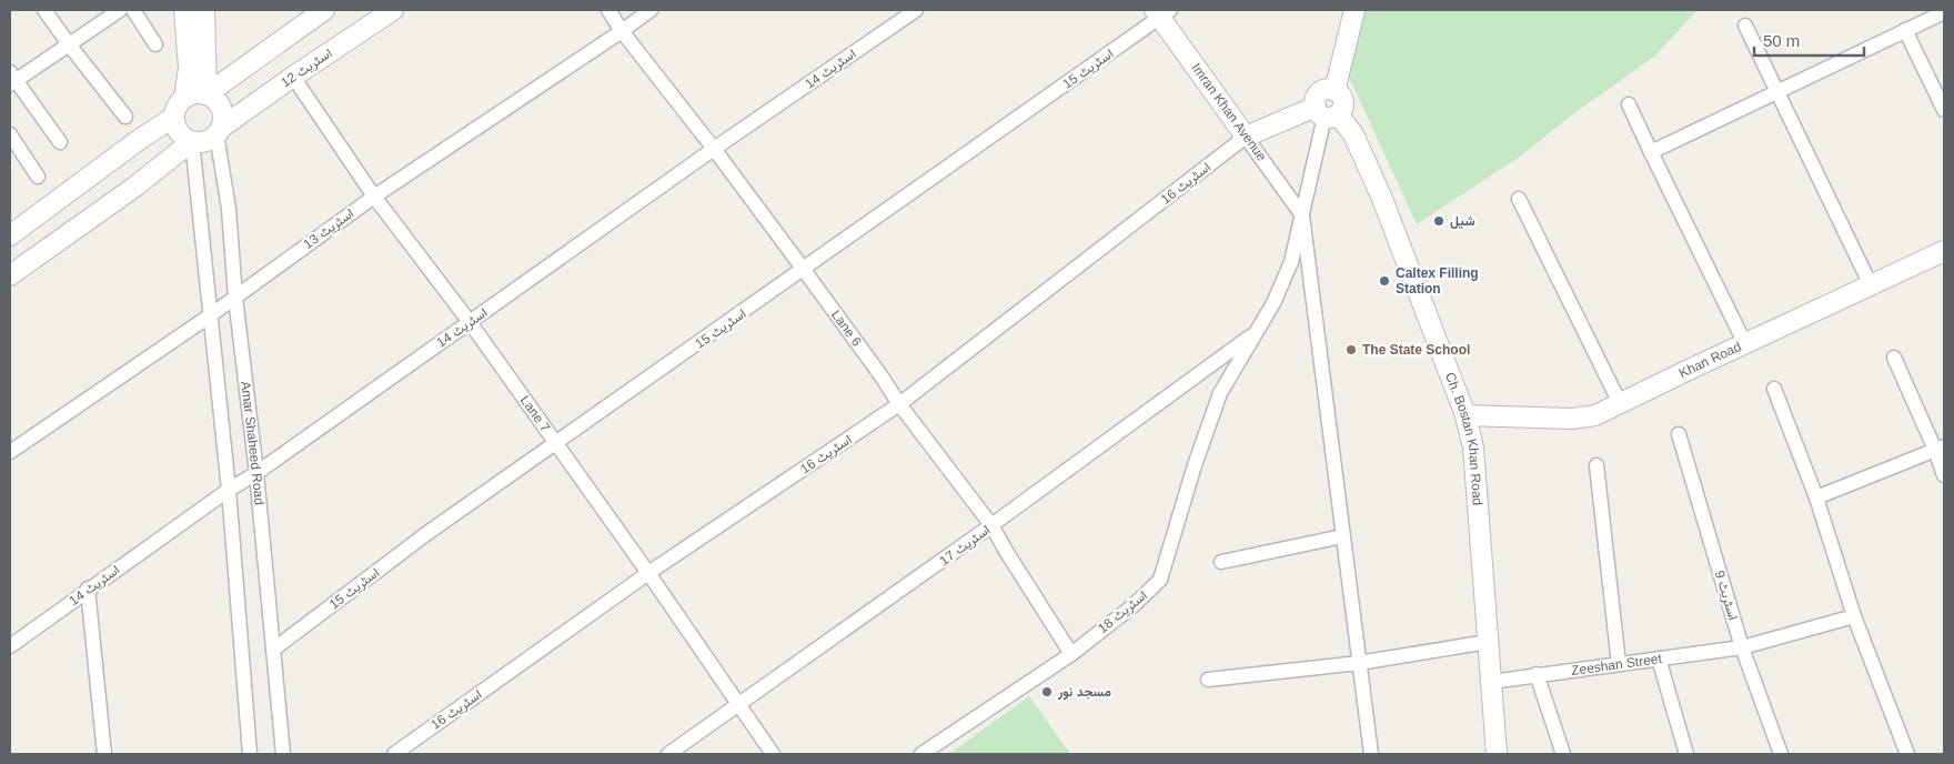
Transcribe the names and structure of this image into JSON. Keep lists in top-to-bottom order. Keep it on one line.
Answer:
{"streets":{"main road":["اسٹریٹ 12","Imran Khan Avenue","Khan Road","Ch. Bostan Khan Road"],"street":["اسٹریٹ 14","اسٹریٹ 15","اسٹریٹ 16","اسٹریٹ 13","Lane 6","Lane 7","Amar Shaheed Road","اسٹریٹ 17","اسٹریٹ 9","اسٹریٹ 18","Zeeshan Street"]},"crossings":[["اسٹریٹ 12","Lane 7"],["اسٹریٹ 12","Amar Shaheed Road"],["اسٹریٹ 14","Lane 6"],["اسٹریٹ 14","Lane 7"],["اسٹریٹ 14","Amar Shaheed Road"],["اسٹریٹ 15","Imran Khan Avenue"],["اسٹریٹ 15","Lane 6"],["اسٹریٹ 15","Lane 7"],["اسٹریٹ 15","Amar Shaheed Road"],["Imran Khan Avenue","اسٹریٹ 16"],["Imran Khan Avenue","اسٹریٹ 18"],["اسٹریٹ 16","Lane 6"],["اسٹریٹ 16","Lane 7"],["اسٹریٹ 13","Lane 6"],["اسٹریٹ 13","Lane 7"],["اسٹریٹ 13","Amar Shaheed Road"],["Lane 6","اسٹریٹ 17"],["Lane 6","اسٹریٹ 18"],["Khan Road","Ch. Bostan Khan Road"],["Lane 7","اسٹریٹ 17"],["Ch. Bostan Khan Road","اسٹریٹ 18"],["Ch. Bostan Khan Road","Zeeshan Street"],["اسٹریٹ 17","اسٹریٹ 18"],["اسٹریٹ 9","Zeeshan Street"]],"places":["شیل","Caltex Filling Station","The State School","مسجد نور"],"scale_bar":"50 m"}
